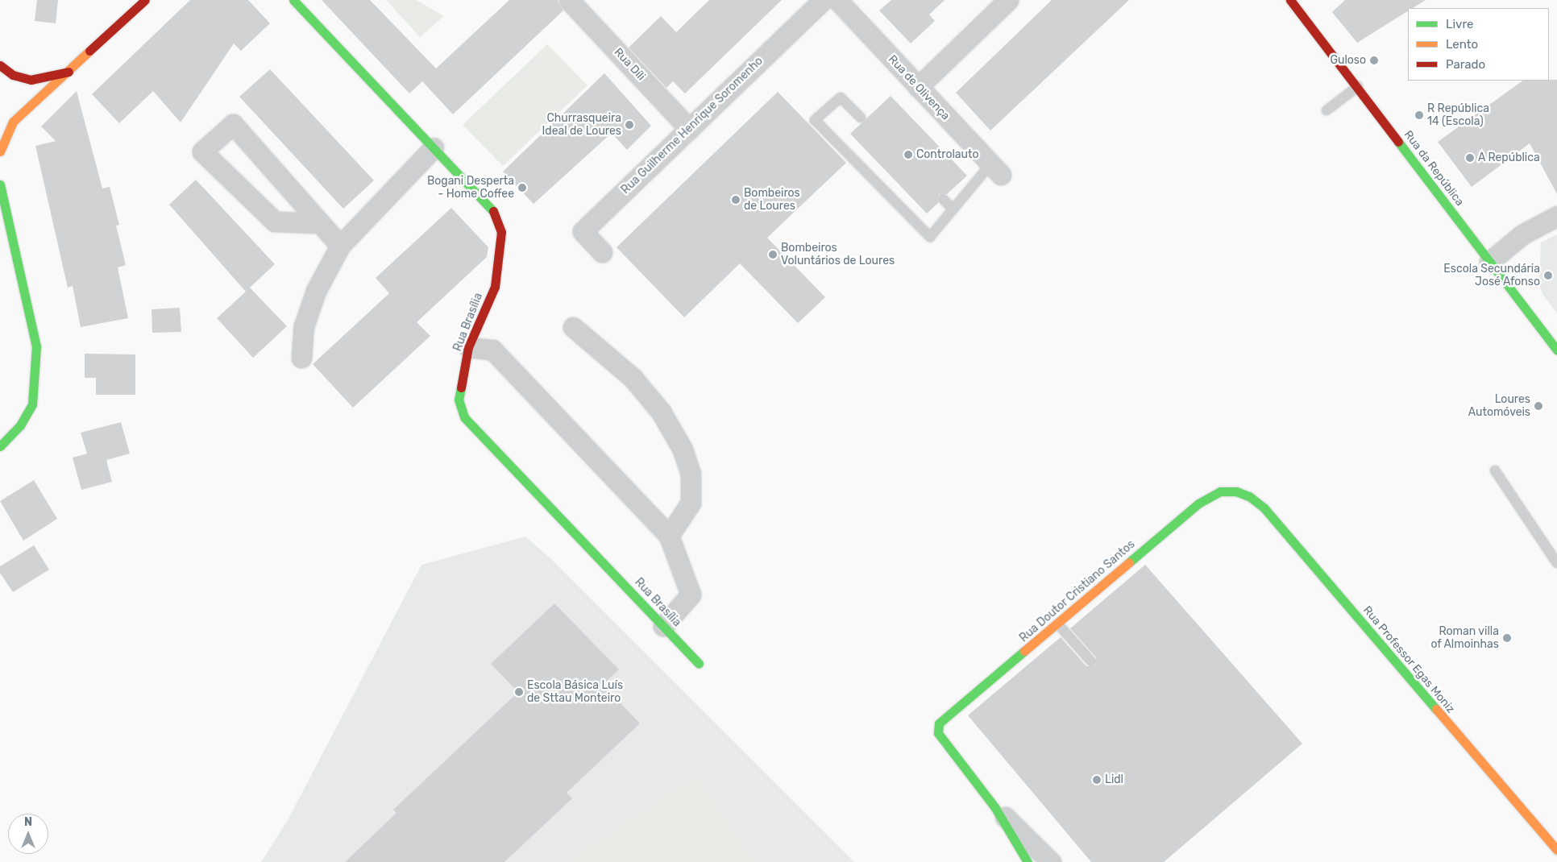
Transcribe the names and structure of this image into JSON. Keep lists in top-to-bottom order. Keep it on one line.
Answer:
{"streets":{"street":["Rua Díli","Rua de Olivença","Rua Guilherme Henrique Soromenho","Rua da República","Rua Brasília","Rua Doutor Cristiano Santos","Rua Professor Egas Moniz"]},"crossings":[["Rua Díli","Rua Guilherme Henrique Soromenho"],["Rua Doutor Cristiano Santos","Rua Professor Egas Moniz"]],"places":["Guloso","R República 14 (Escola)","Churrasqueira Ideal de Loures","Controlauto","A República","Bogani Desperta - Home Coffee","Bombeiros de Loures","Bombeiros Voluntários de Loures","Escola Secundária José Afonso","Loures Automóveis","Roman villa of Almoinhas","Escola Básica Luís de Sttau Monteiro","Lidl"],"legend":["Livre","Lento","Parado"],"north":"top"}
